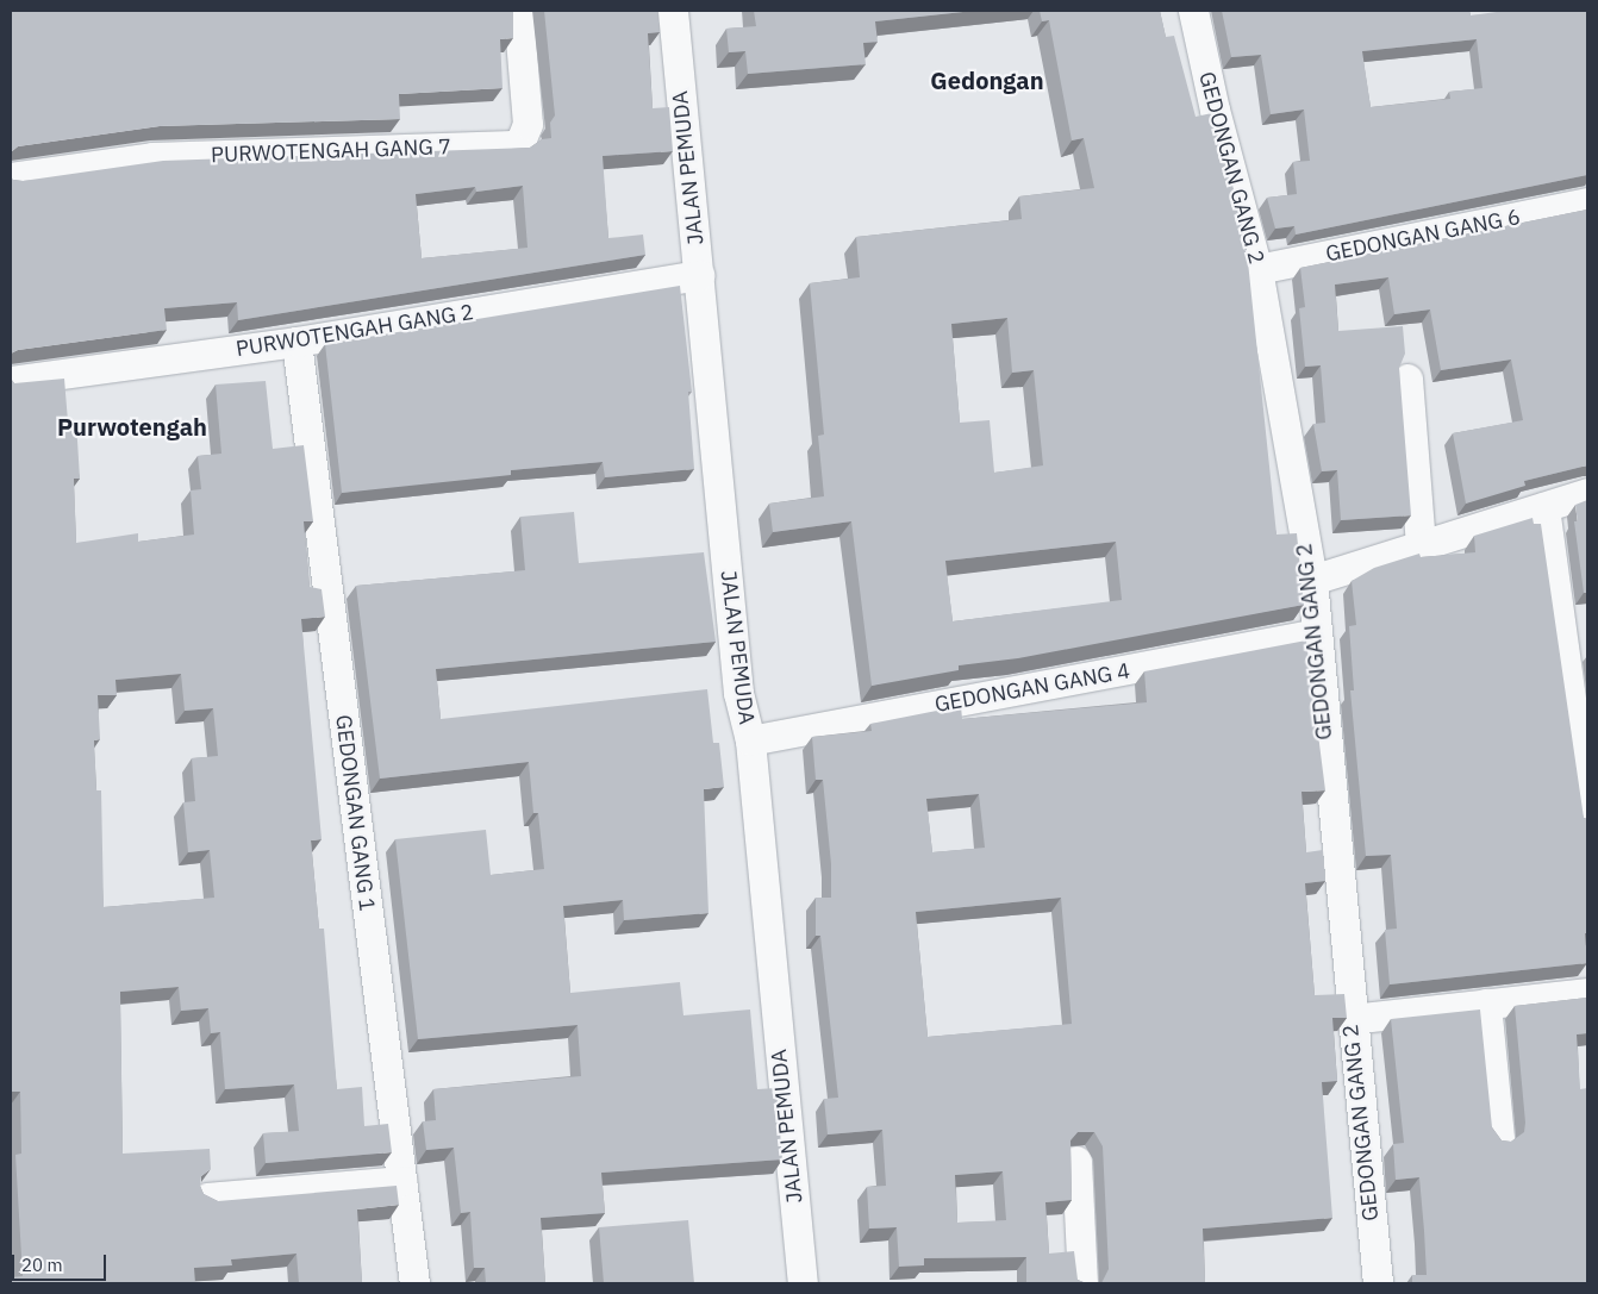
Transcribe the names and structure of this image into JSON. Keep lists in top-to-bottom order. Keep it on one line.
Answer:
{"streets":{"street":["PURWOTENGAH GANG 7","JALAN PEMUDA","GEDONGAN GANG 2","GEDONGAN GANG 6","PURWOTENGAH GANG 2","GEDONGAN GANG 4","GEDONGAN GANG 1"]},"crossings":[["JALAN PEMUDA","PURWOTENGAH GANG 2"],["JALAN PEMUDA","GEDONGAN GANG 4"],["GEDONGAN GANG 2","GEDONGAN GANG 6"],["GEDONGAN GANG 2","GEDONGAN GANG 4"],["PURWOTENGAH GANG 2","GEDONGAN GANG 1"]],"districts":["Gedongan","Purwotengah"],"scale_bar":"20 m"}
